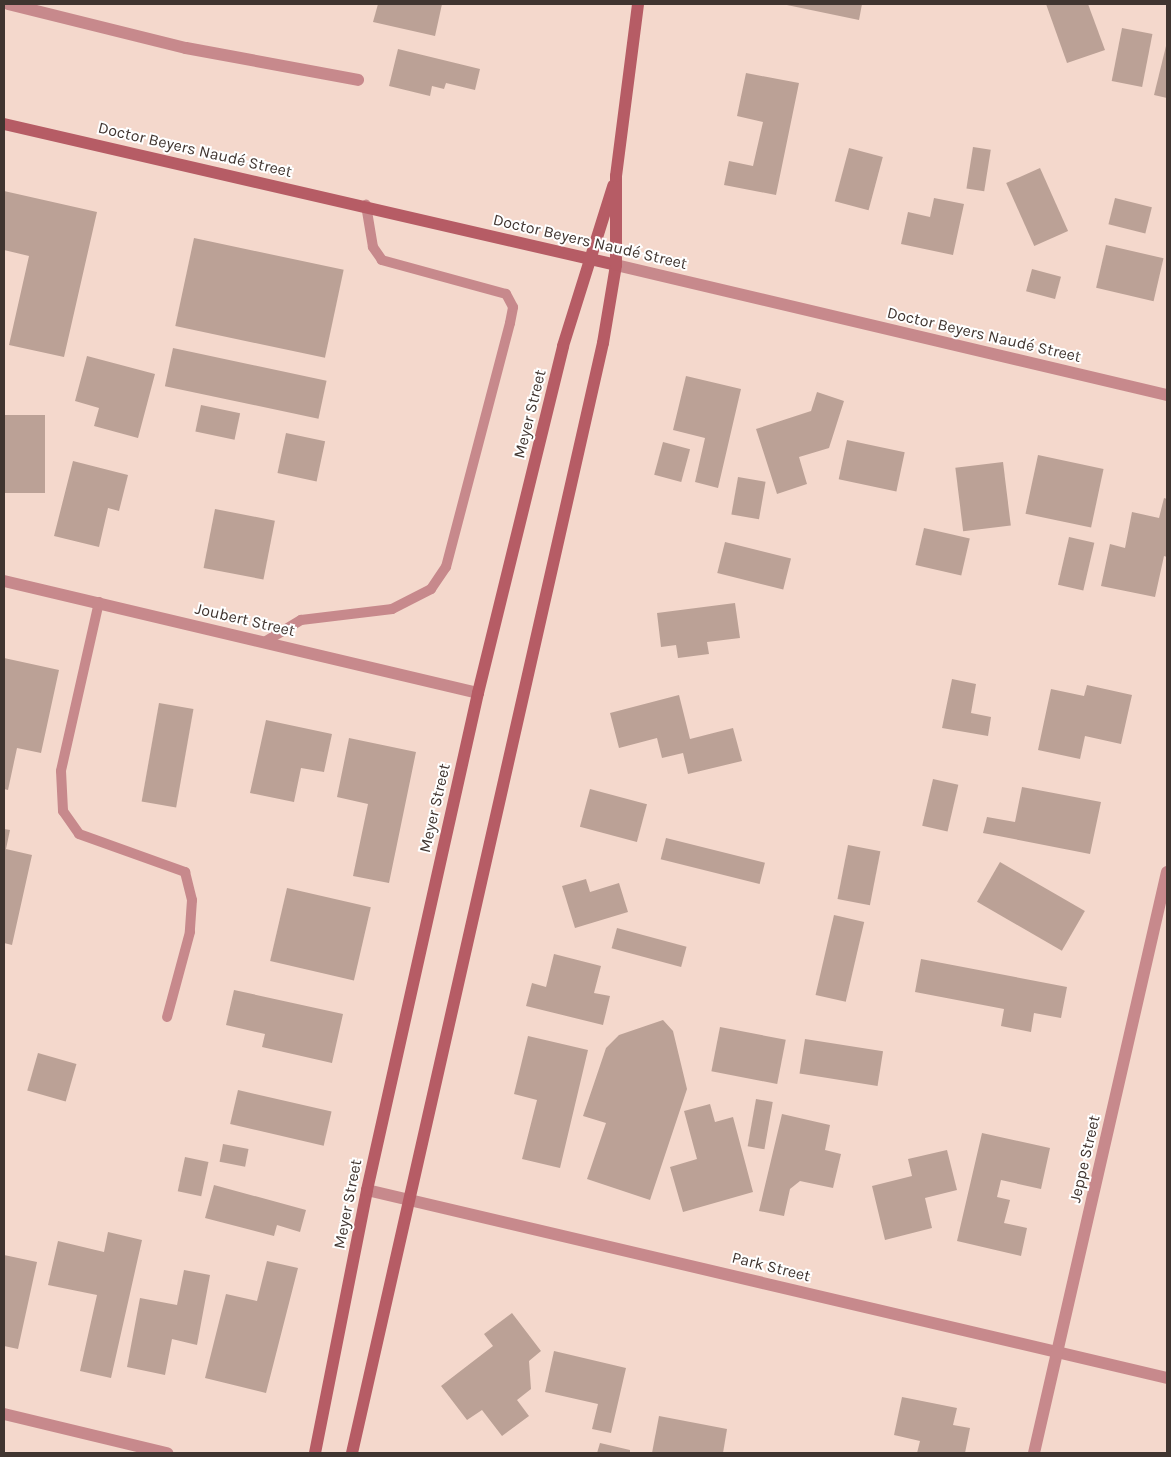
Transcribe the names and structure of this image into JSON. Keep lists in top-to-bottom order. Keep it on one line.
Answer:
{"streets":{"main road":["Doctor Beyers Naudé Street","Meyer Street"],"street":["Joubert Street","Jeppe Street","Park Street"]},"crossings":[["Doctor Beyers Naudé Street","Meyer Street"],["Meyer Street","Joubert Street"],["Meyer Street","Park Street"],["Jeppe Street","Park Street"]]}
